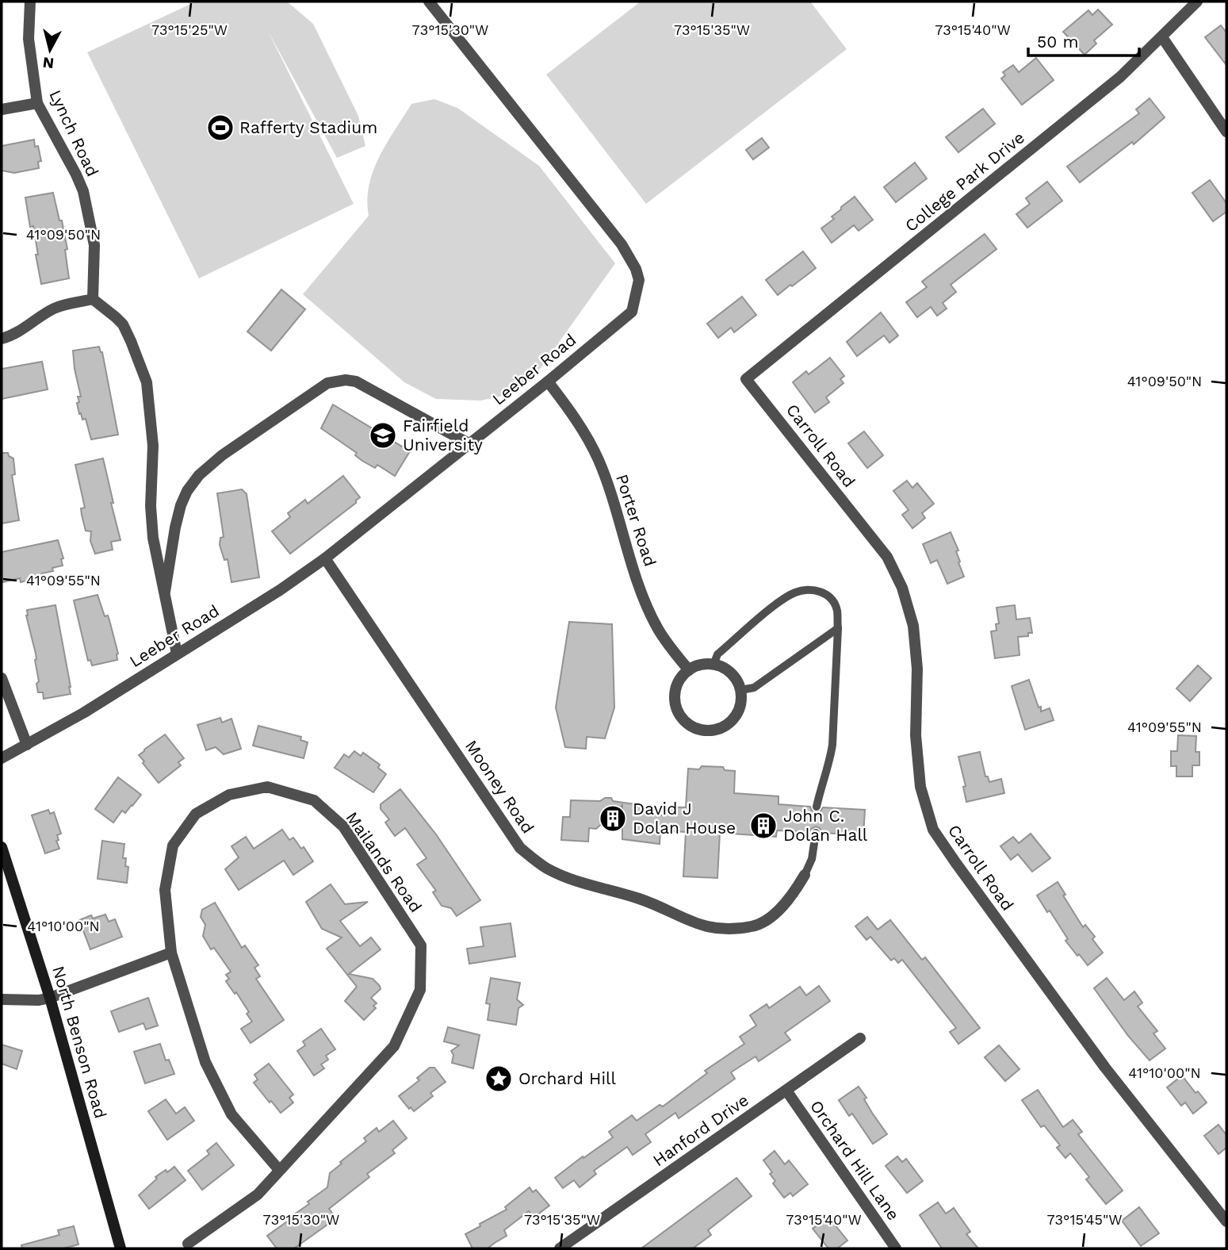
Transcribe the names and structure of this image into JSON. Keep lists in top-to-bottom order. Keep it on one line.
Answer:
{"streets":{"main road":["North Benson Road"],"street":["Lynch Road","College Park Drive","Leeber Road","Carroll Road","Porter Road","Mooney Road","Mailands Road","Hanford Drive","Orchard Hill Lane"]},"crossings":[["College Park Drive","Carroll Road"],["Leeber Road","Porter Road"],["Leeber Road","Mooney Road"],["Hanford Drive","Orchard Hill Lane"]],"places":{"sports":["Rafferty Stadium"],"school or university":["Fairfield University"],"building":["David J Dolan House","John C. Dolan Hall"],"place":["Orchard Hill"]},"scale_bar":"50 m","north":"bottom","coordinates":["73°15'25\"W","73°15'30\"W","73°15'35\"W","73°15'40\"W","41°09'50\"N","41°09'55\"N","41°10'00\"N","73°15'45\"W"]}
